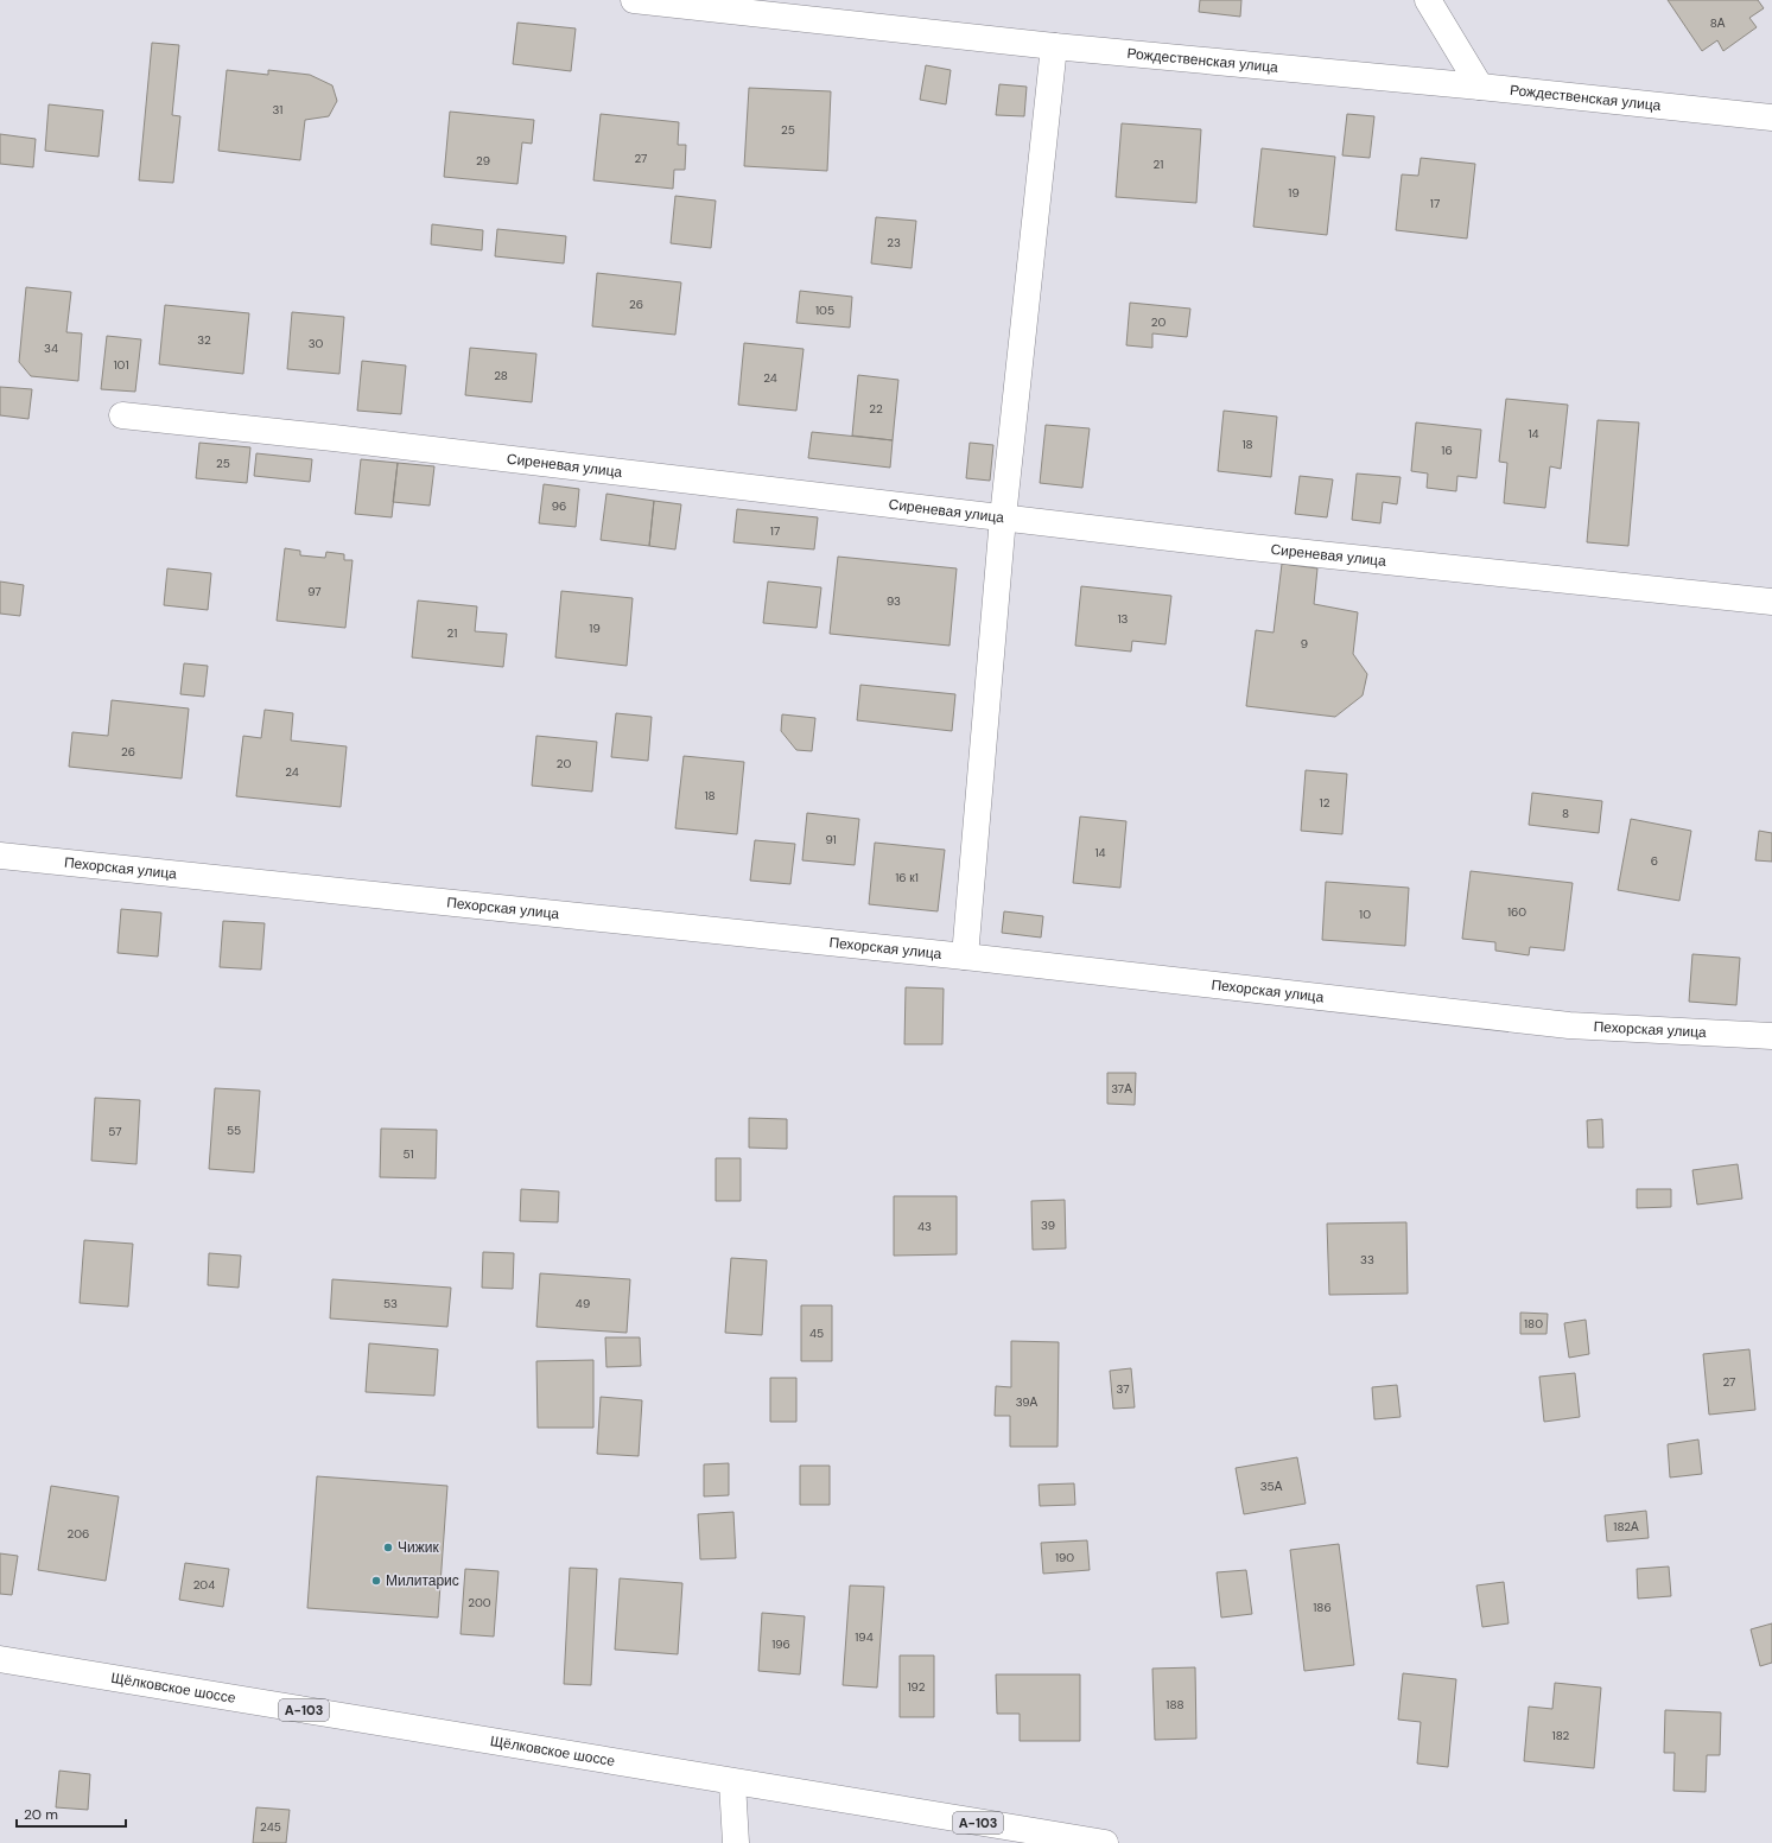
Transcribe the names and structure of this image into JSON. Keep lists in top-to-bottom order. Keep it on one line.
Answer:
{"streets":{"street":["Рождественская улица","Сиреневая улица","Пехорская улица","Щёлковское шоссе","А-103"]},"places":["Чижик","Милитарис"],"house_numbers":["8А","31","25","27","29","21","19","17","23","26","105","20","32","30","34","101","28","24","22","14","18","16","25","96","17","97","93","13","19","21","9","26","20","24","18","12","8","91","14","6","16 к1","160","10","37А","55","57","51","39","43","33","53","49","180","45","27","37","39А","35А","182А","206","190","204","200","186","194","196","192","188","182","245"],"scale_bar":"20 m"}
